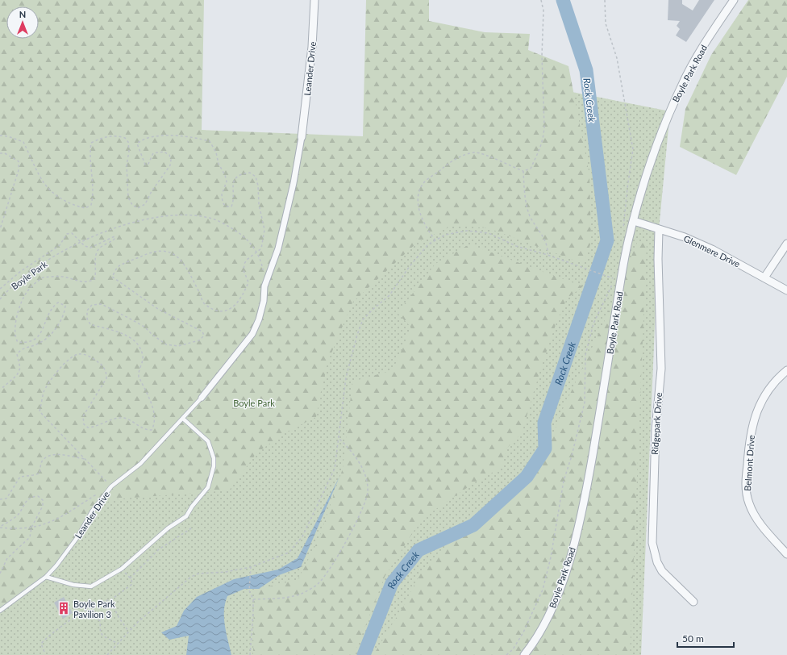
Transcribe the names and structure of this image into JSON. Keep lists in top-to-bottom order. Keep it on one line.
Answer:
{"streets":{"street":["Leander Drive","Boyle Park Road","Glenmere Drive","Ridgepark Drive","Belmont Drive"],"path":["Boyle Park"]},"crossings":[["Boyle Park Road","Glenmere Drive"],["Glenmere Drive","Ridgepark Drive"]],"water":["Rock Creek"],"parks":["Boyle Park"],"places":{"building":["Boyle Park Pavilion 3"]},"scale_bar":"50 m","north":"top"}
